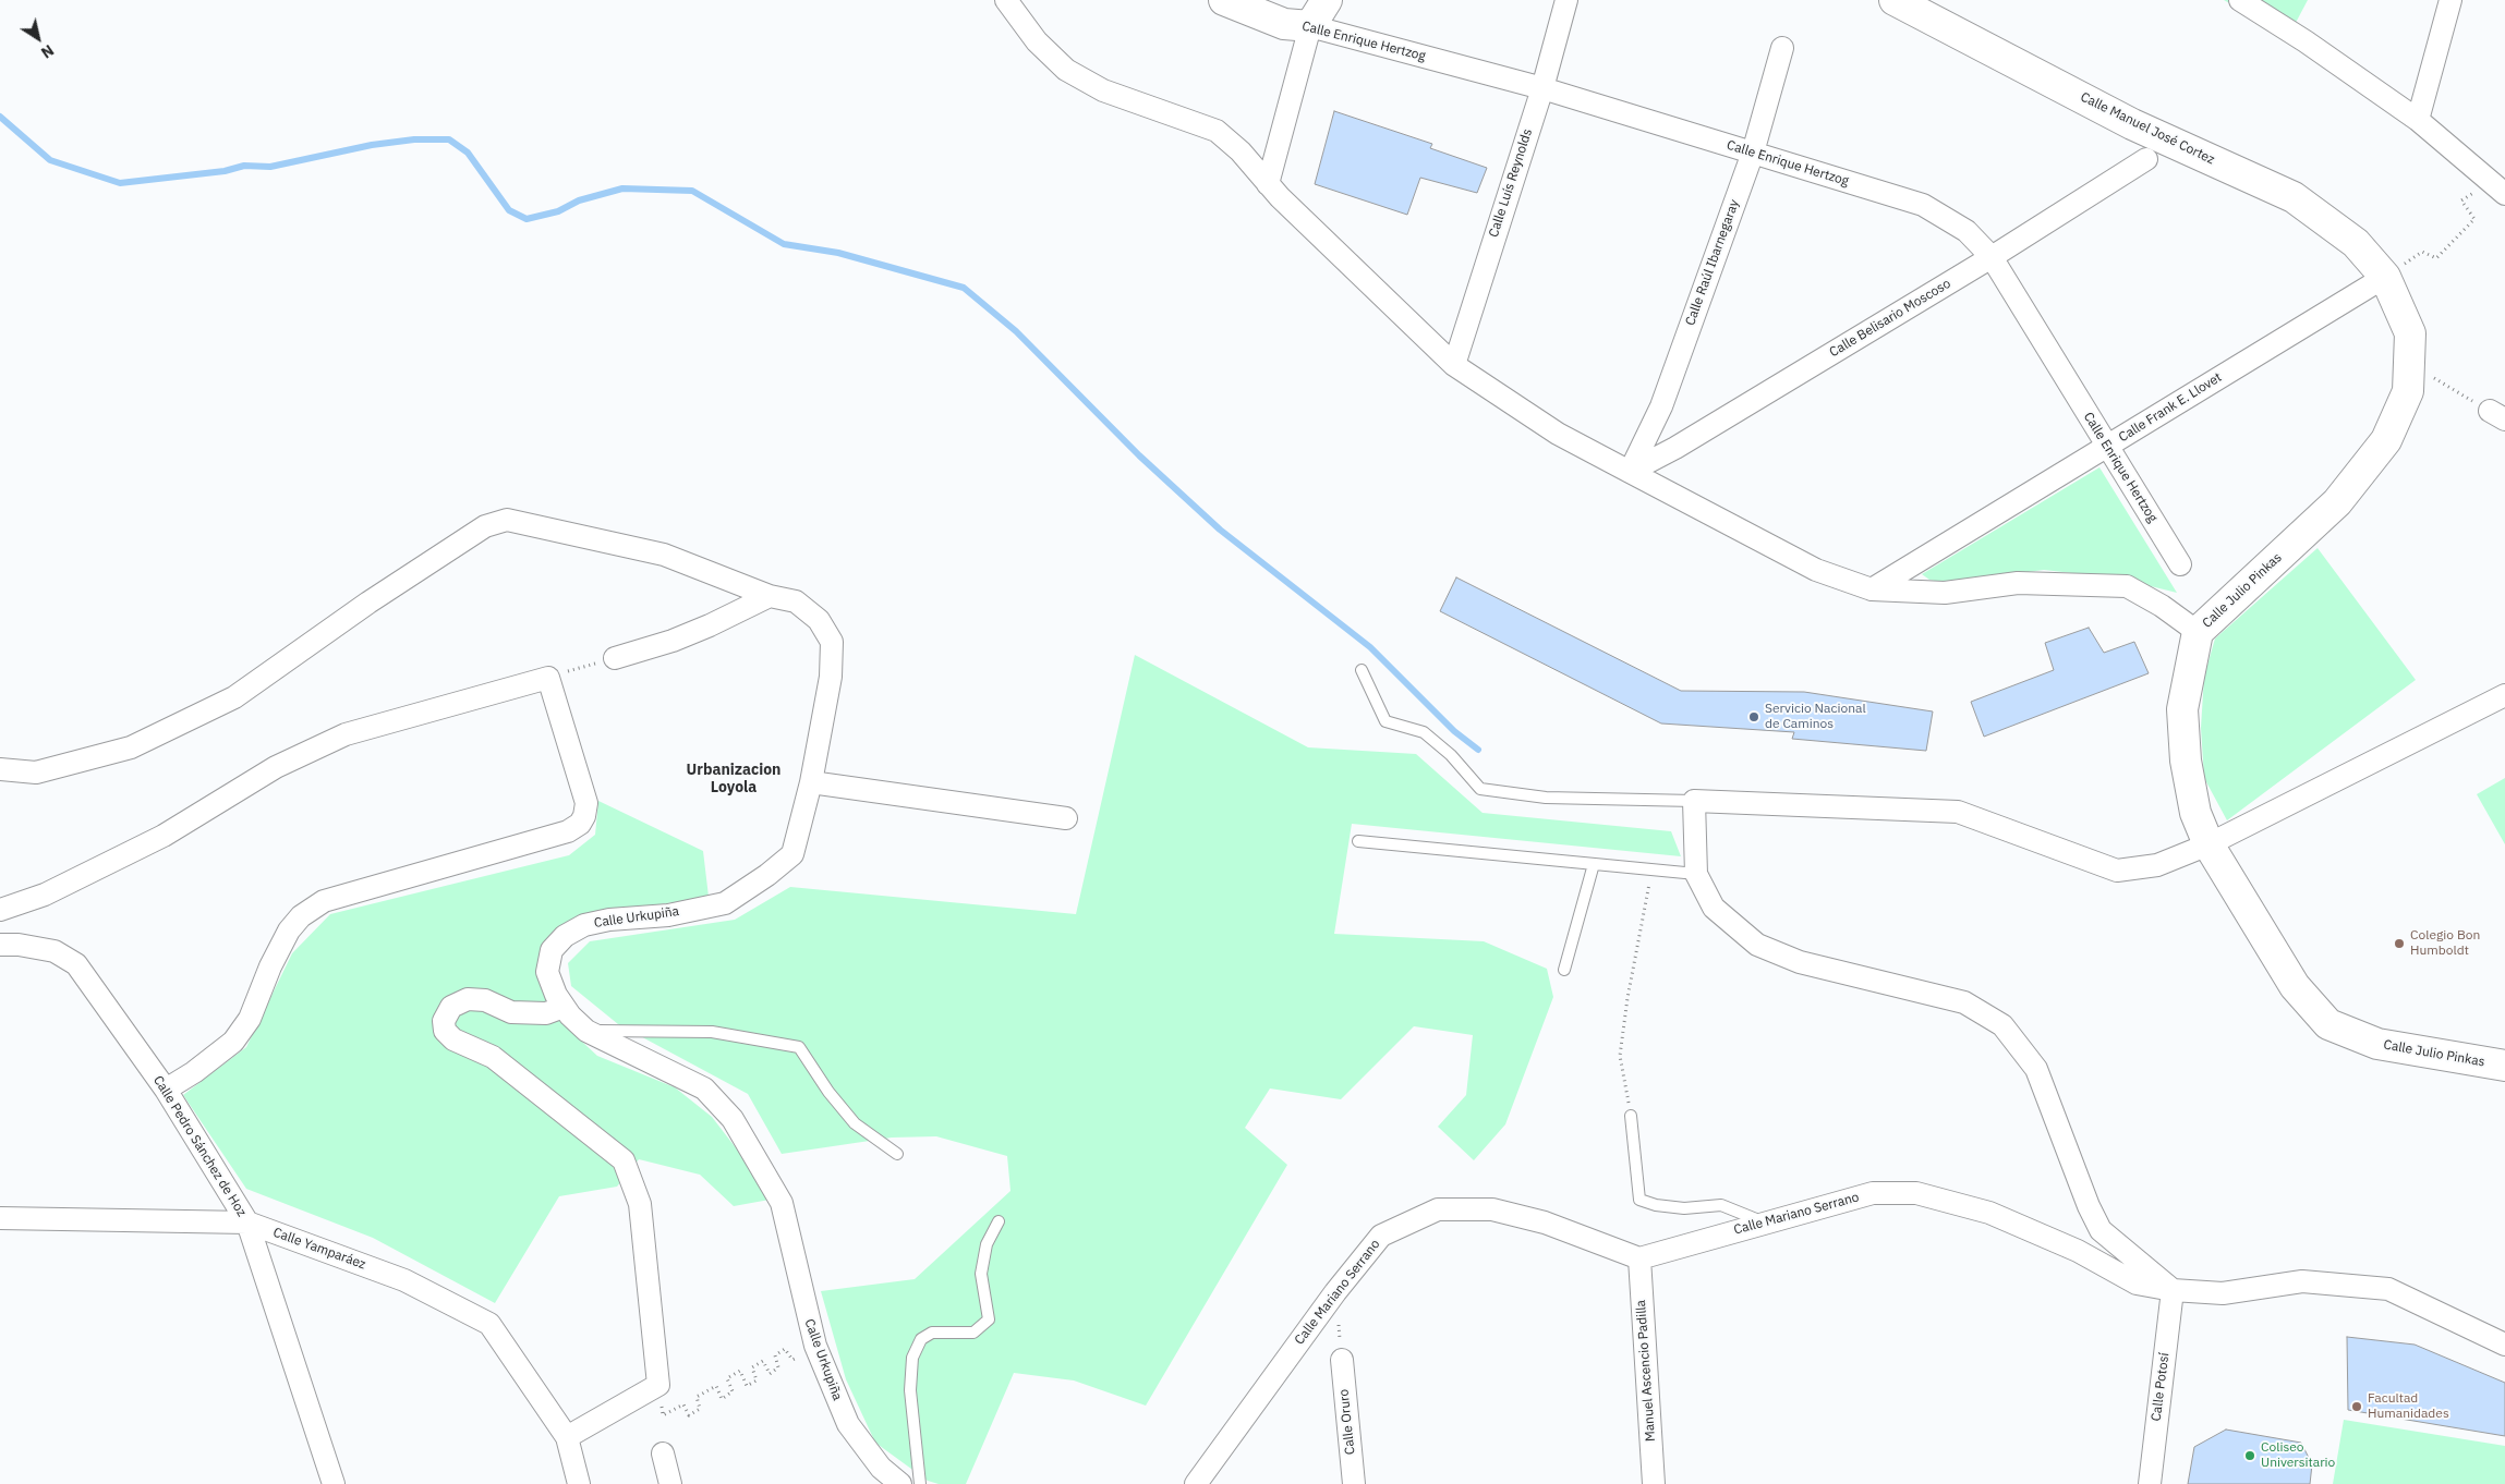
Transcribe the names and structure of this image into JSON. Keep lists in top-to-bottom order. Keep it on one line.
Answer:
{"streets":{"street":["Calle Enrique Hertzog","Calle Manuel José Cortez","Calle Luís Reynolds","Calle Raúl Ibarnegaray","Calle Belisario Moscoso","Calle Frank E. Llovet","Calle Julio Pinkas","Calle Urkupiña","Calle Pedro Sánchez de Hoz","Calle Mariano Serrano","Calle Yamparáez","Manuel Ascencio Padilla","Calle Potosí","Calle Oruro"]},"crossings":[["Calle Enrique Hertzog","Calle Luís Reynolds"],["Calle Enrique Hertzog","Calle Raúl Ibarnegaray"],["Calle Enrique Hertzog","Calle Belisario Moscoso"],["Calle Enrique Hertzog","Calle Frank E. Llovet"],["Calle Manuel José Cortez","Calle Frank E. Llovet"],["Calle Manuel José Cortez","Calle Julio Pinkas"],["Calle Raúl Ibarnegaray","Calle Belisario Moscoso"],["Calle Frank E. Llovet","Calle Julio Pinkas"],["Calle Pedro Sánchez de Hoz","Calle Yamparáez"],["Calle Mariano Serrano","Manuel Ascencio Padilla"],["Calle Mariano Serrano","Calle Potosí"]],"districts":["Urbanizacion Loyola"],"places":["Servicio Nacional de Caminos","Colegio Bon Humboldt","Facultad Humanidades","Coliseo Universitario"],"north":"bottom right"}
